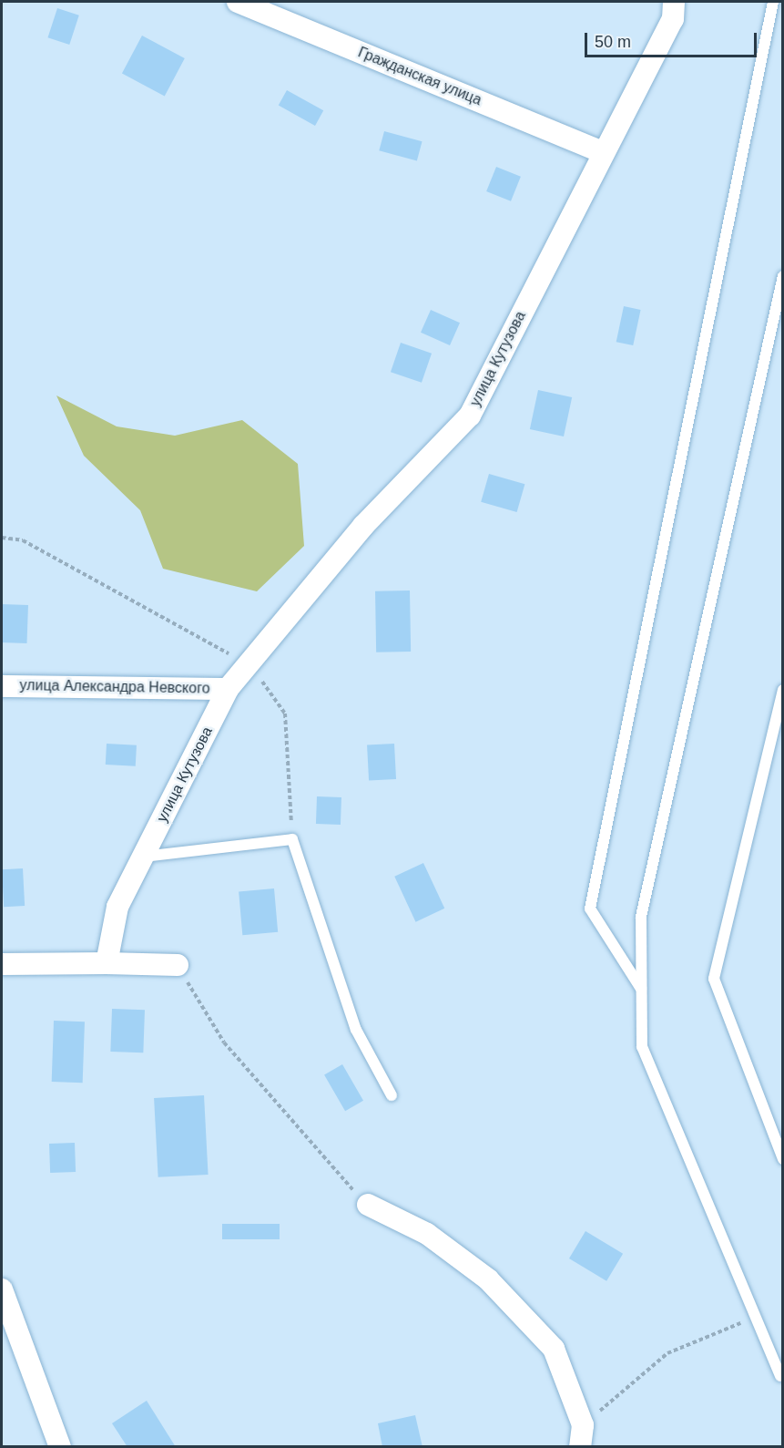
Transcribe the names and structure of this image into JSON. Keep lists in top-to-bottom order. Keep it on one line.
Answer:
{"streets":{"street":["Гражданская улица","улица Кутузова","улица Александра Невского"]},"crossings":[["Гражданская улица","улица Кутузова"],["улица Кутузова","улица Александра Невского"]],"scale_bar":"50 m"}
